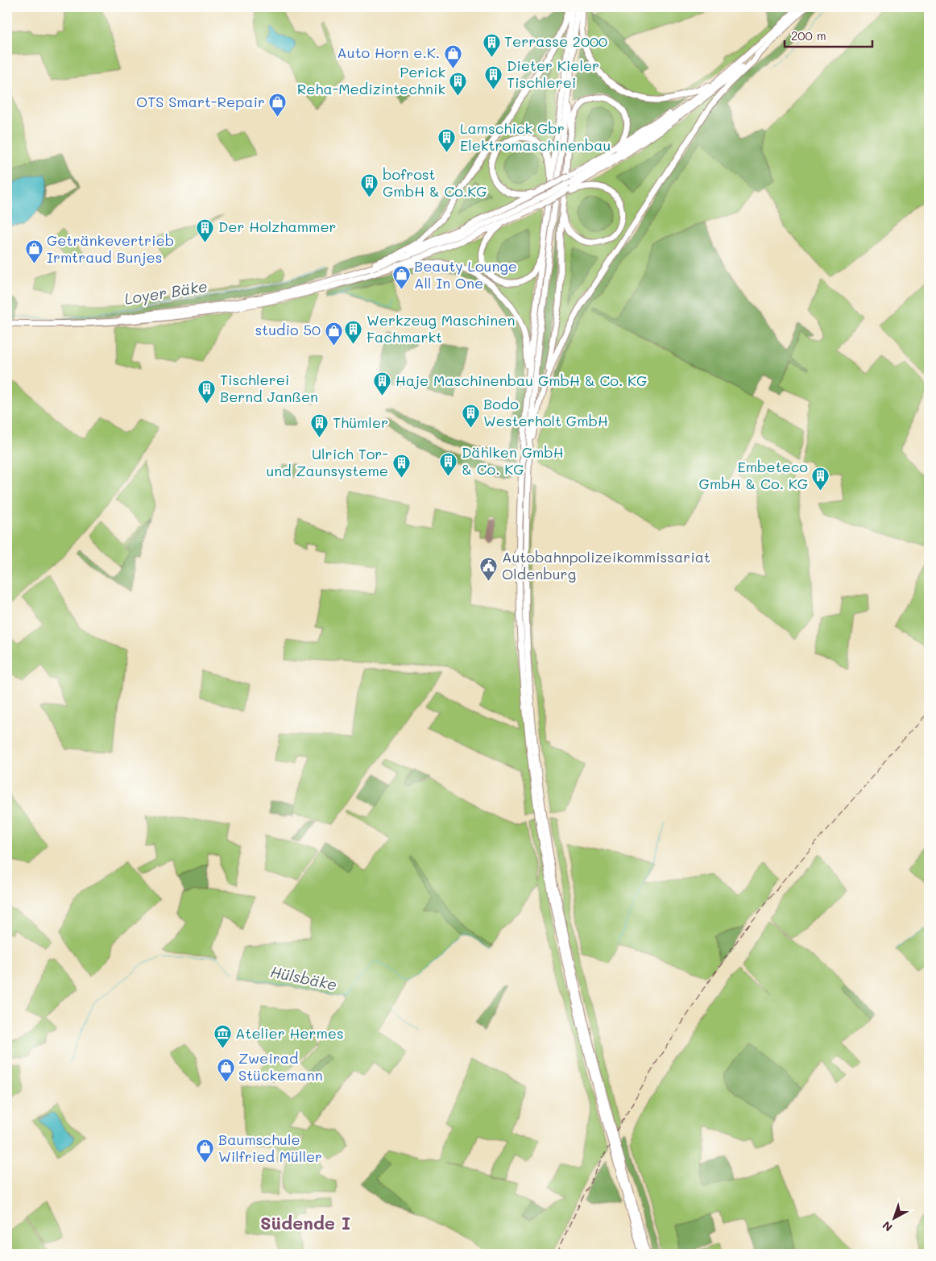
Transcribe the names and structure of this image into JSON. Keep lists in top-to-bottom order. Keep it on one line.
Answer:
{"districts":["Südende I"],"water":["Loyer Bäke","Hülsbäke"],"places":{"building":["Terrasse 2000","Dieter Kieler Tischlerei","Perick Reha-Medizintechnik","Lamschick Gbr Elektromaschinenbau","bofrost GmbH & Co.KG","Der Holzhammer","Werkzeug Maschinen Fachmarkt","Haje Maschinenbau GmbH & Co. KG","Tischlerei Bernd Janßen","Bodo Westerholt GmbH","Thümler","Dählken GmbH & Co. KG","Ulrich Tor- und Zaunsysteme","Embeteco GmbH & Co. KG"],"shop":["Auto Horn e.K.","OTS Smart-Repair","Getränkevertrieb Irmtraud Bunjes","Beauty Lounge All In One","studio 50","Zweirad Stückemann","Baumschule Wilfried Müller"],"public building":["Autobahnpolizeikommissariat Oldenburg"],"museum":["Atelier Hermes"]},"scale_bar":"200 m","north":"bottom left"}
